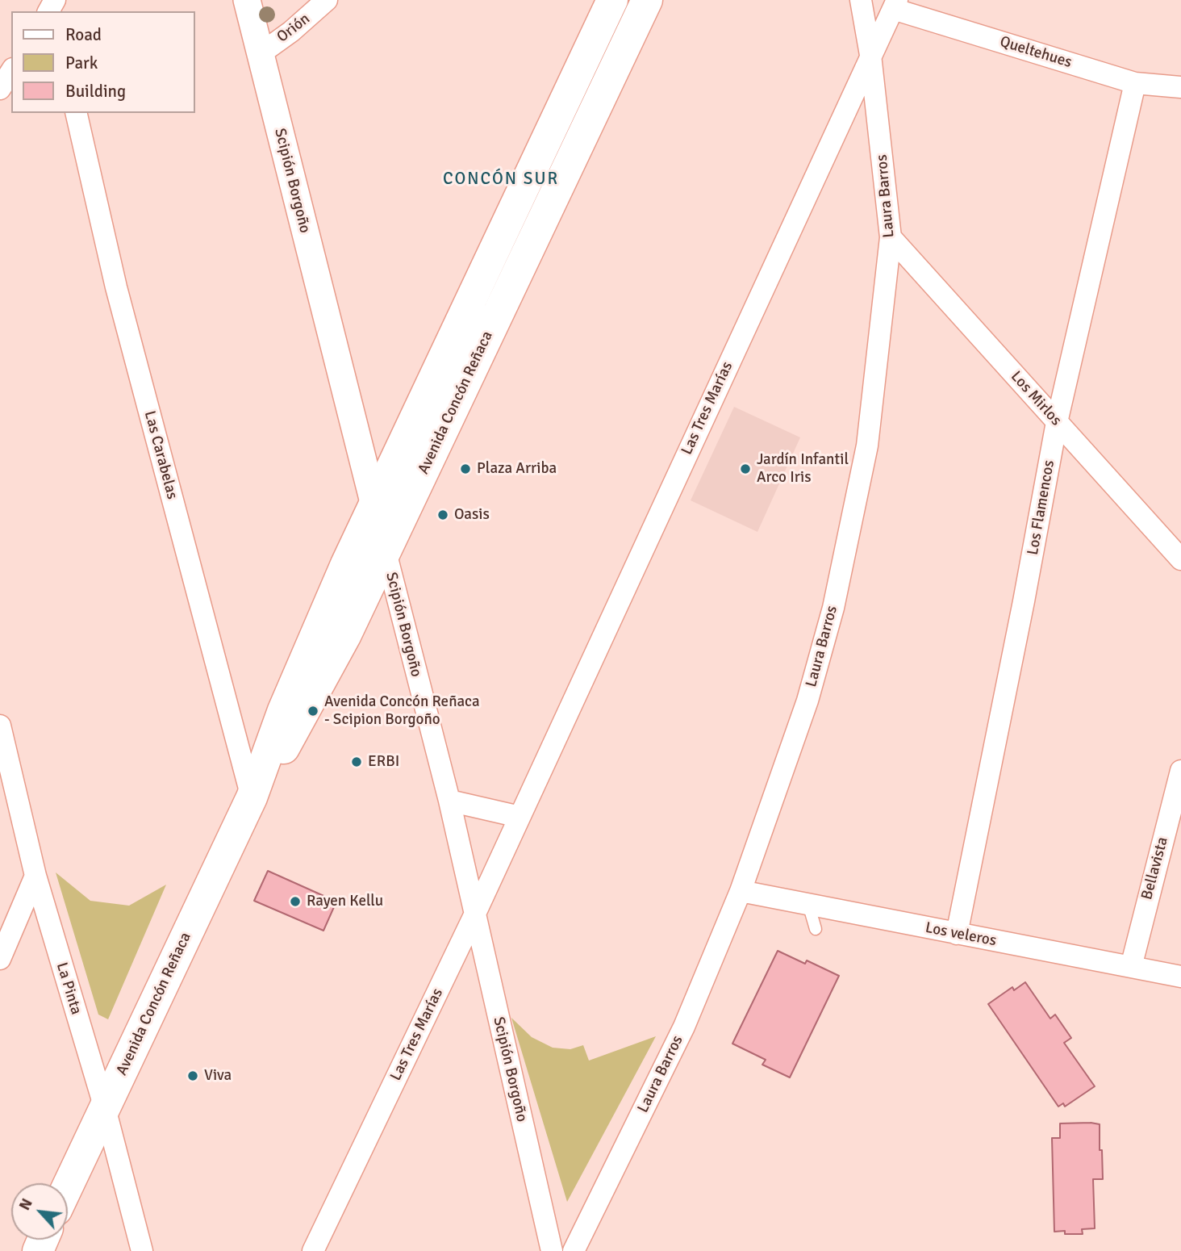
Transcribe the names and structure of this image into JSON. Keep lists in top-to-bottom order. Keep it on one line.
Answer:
{"streets":{"main road":["Avenida Concón Reñaca"],"street":["Orión","Queltehues","Scipión Borgoño","Laura Barros","Los Mirlos","Las Tres Marías","Las Carabelas","Los Flamencos","Bellavista","Los veleros","La Pinta"]},"crossings":[["Orión","Scipión Borgoño"],["Queltehues","Las Tres Marías"],["Queltehues","Los Flamencos"],["Scipión Borgoño","Avenida Concón Reñaca"],["Scipión Borgoño","Las Tres Marías"],["Laura Barros","Los Mirlos"],["Laura Barros","Las Tres Marías"],["Laura Barros","Los veleros"],["Los Mirlos","Los Flamencos"],["Avenida Concón Reñaca","Las Carabelas"],["Avenida Concón Reñaca","La Pinta"],["Los Flamencos","Los veleros"],["Bellavista","Los veleros"]],"districts":["CONCÓN SUR"],"places":["Plaza Arriba","Jardín Infantil Arco Iris","Oasis","Avenida Concón Reñaca - Scipion Borgoño","ERBI","Rayen Kellu","Viva"],"legend":["Road","Park","Building"],"north":"top left"}
